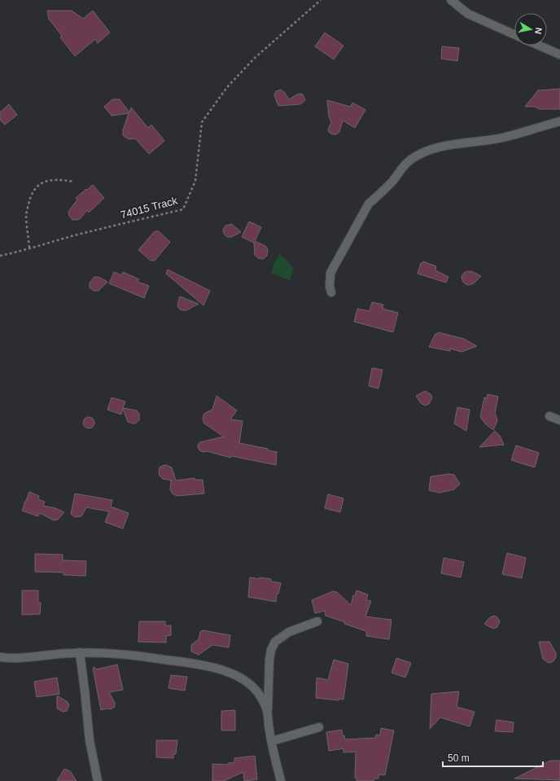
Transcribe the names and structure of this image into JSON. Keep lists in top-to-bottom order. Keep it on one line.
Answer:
{"streets":{"path":["74015 Track"]},"scale_bar":"50 m","north":"right"}
